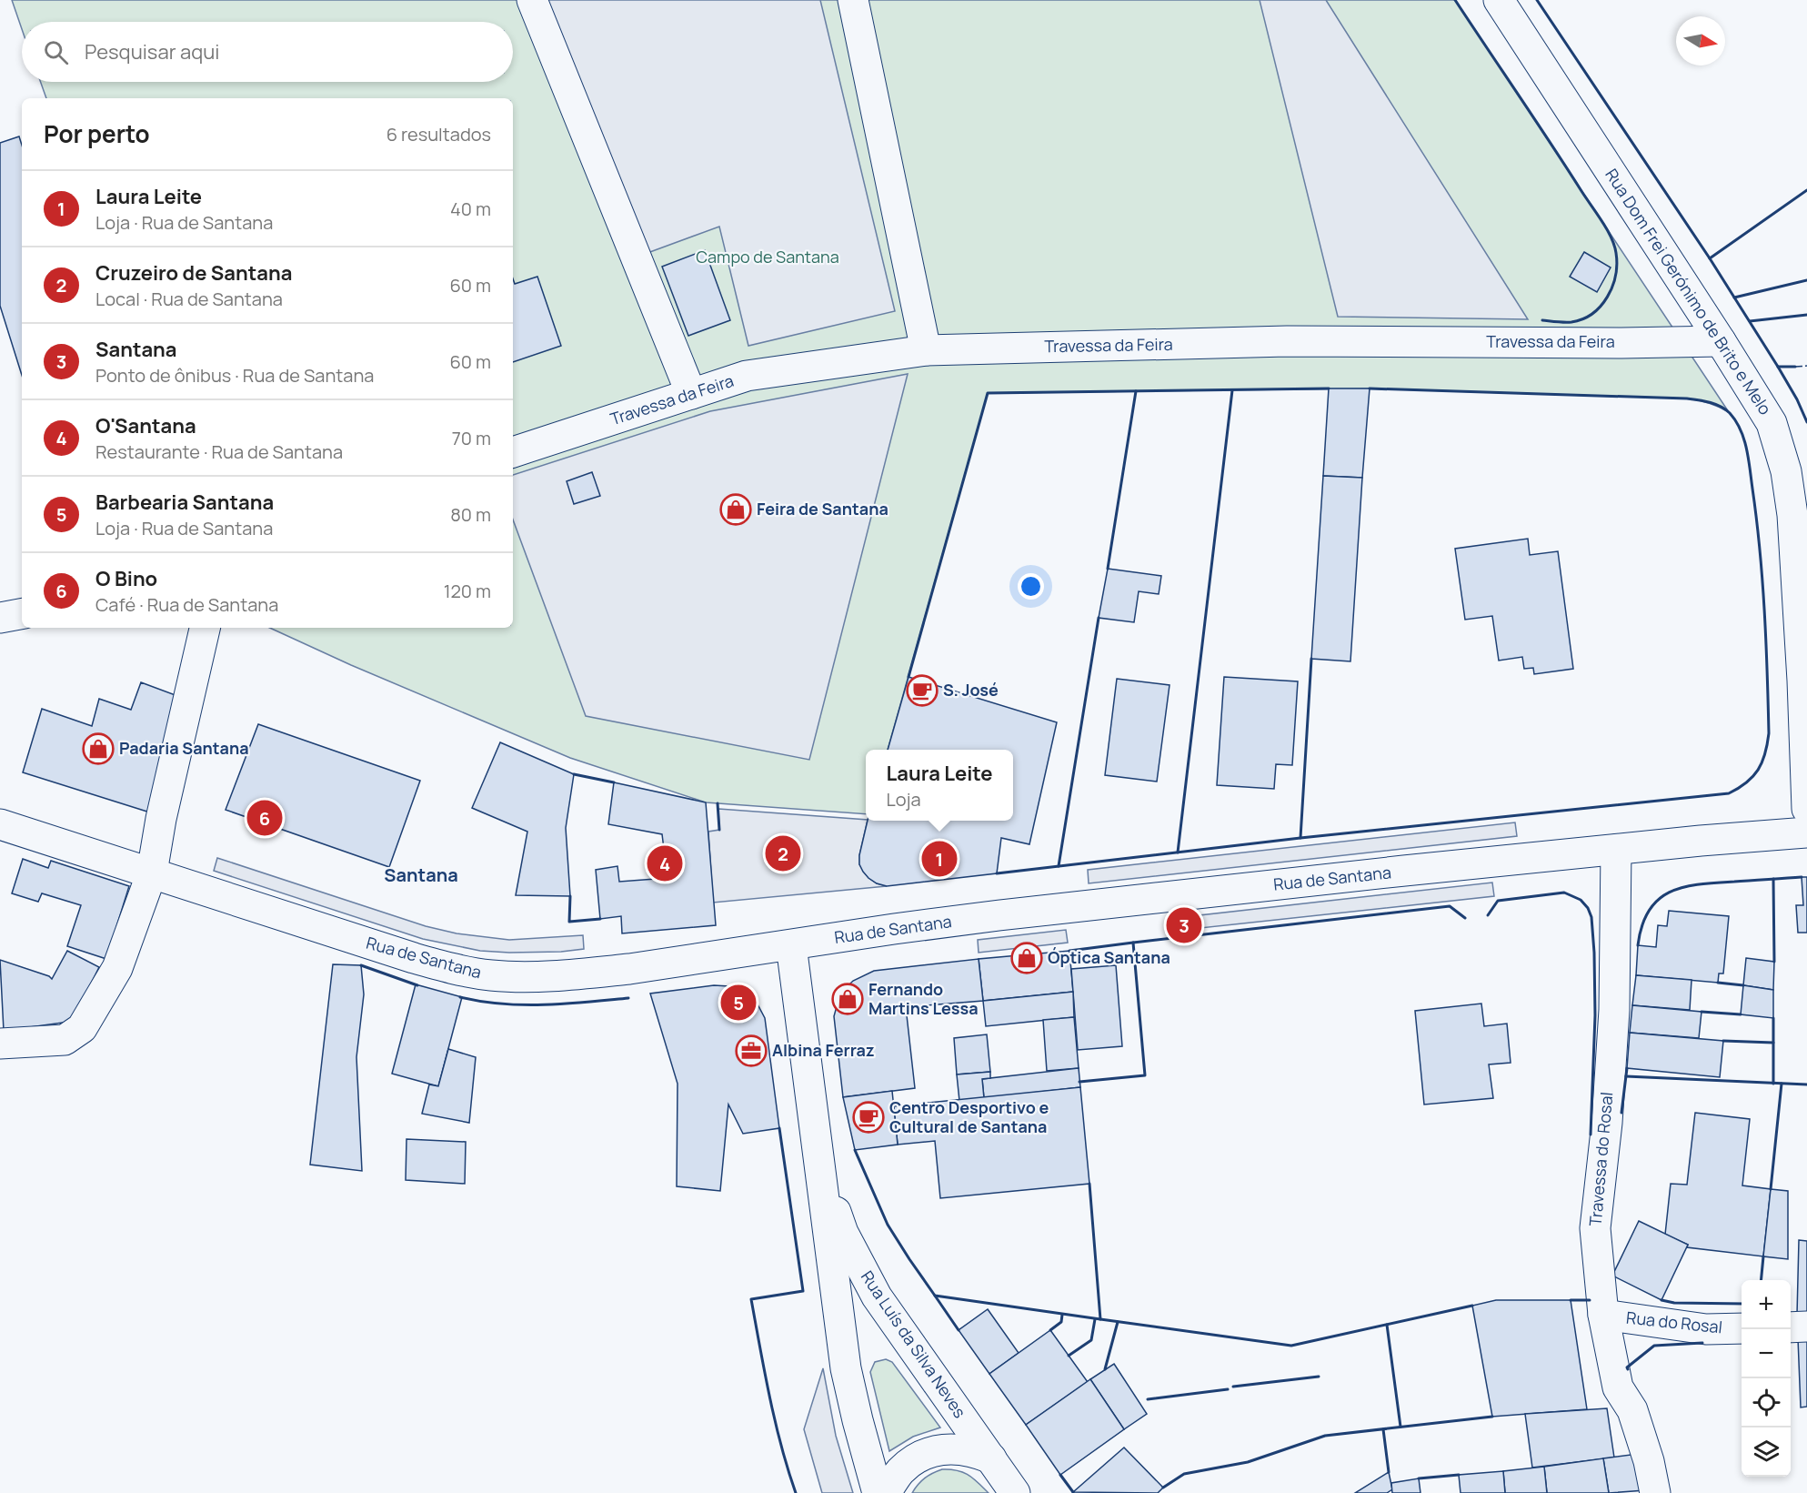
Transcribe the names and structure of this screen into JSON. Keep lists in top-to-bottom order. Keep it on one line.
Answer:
{"streets":{"main road":["Rua Dom Frei Gerónimo de Brito e Melo","Travessa da Feira","Rua de Santana","Travessa do Rosal","Rua do Rosal","Rua Luís da Silva Neves"]},"crossings":[["Rua Dom Frei Gerónimo de Brito e Melo","Travessa da Feira"],["Rua de Santana","Travessa do Rosal"],["Rua de Santana","Rua Luís da Silva Neves"],["Travessa do Rosal","Rua do Rosal"]],"districts":["Santana"],"parks":["Campo de Santana"],"places":{"shop":["Feira de Santana","Padaria Santana","Óptica Santana","Fernando Martins Lessa"],"cafe":["S. José","Centro Desportivo e Cultural de Santana"],"office":["Albina Ferraz"]},"north":"right","page":{"search":"Pesquisar aqui","heading":["Por perto","6 resultados"],"list":[{"mark":"1","name":"Laura Leite","note":"Loja · Rua de Santana","value":"40 m"},{"mark":"2","name":"Cruzeiro de Santana","note":"Local · Rua de Santana","value":"60 m"},{"mark":"3","name":"Santana","note":"Ponto de ônibus · Rua de Santana","value":"60 m"},{"mark":"4","name":"O'Santana","note":"Restaurante · Rua de Santana","value":"70 m"},{"mark":"5","name":"Barbearia Santana","note":"Loja · Rua de Santana","value":"80 m"},{"mark":"6","name":"O Bino","note":"Café · Rua de Santana","value":"120 m"}],"popup":["Laura Leite","Loja"],"pins":["6","2","1","4","3","5"],"map_buttons":["+","−"]}}
